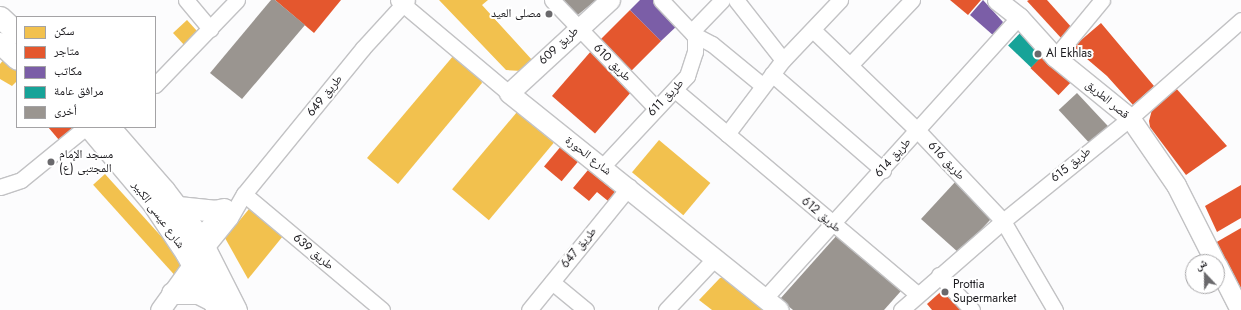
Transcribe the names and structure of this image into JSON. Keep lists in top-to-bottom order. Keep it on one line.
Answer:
{"streets":{"main road":["شارع عيسى الكبير"],"street":["طريق 609","طريق 610","طريق 649","طريق 611","قصر الطريق","شارع الحورة","طريق 614","طريق 616","طريق 615","طريق 612","طريق 647","طريق 639"]},"crossings":[["طريق 609","طريق 610"],["طريق 609","شارع الحورة"],["طريق 610","طريق 611"],["طريق 649","شارع الحورة"],["طريق 649","شارع عيسى الكبير"],["طريق 649","طريق 639"],["طريق 611","شارع الحورة"],["طريق 611","طريق 612"],["قصر الطريق","طريق 614"],["قصر الطريق","طريق 615"],["شارع الحورة","طريق 614"],["شارع الحورة","طريق 647"],["طريق 614","طريق 616"],["طريق 614","طريق 612"],["طريق 616","طريق 615"],["طريق 615","طريق 612"]],"places":["مصلى العيد","Al Ekhlas","مسجد الإمام المجتبى (ع)","Prottia Supermarket"],"legend":["سكن","متاجر","مكاتب","مرافق عامة","أخرى"],"north":"top"}
